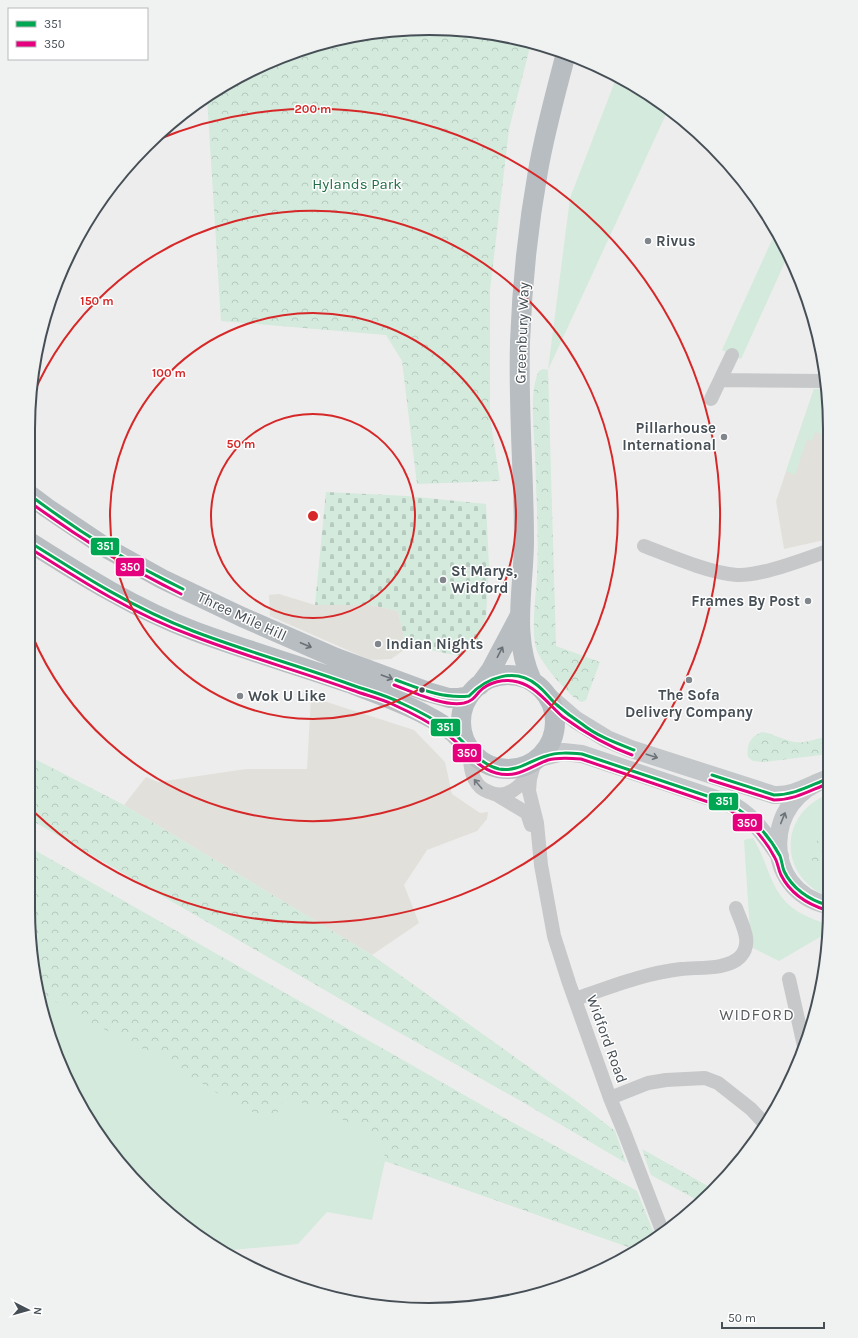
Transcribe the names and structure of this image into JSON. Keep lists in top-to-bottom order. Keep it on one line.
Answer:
{"streets":{"highway":["Greenbury Way","Three Mile Hill"],"street":["Widford Road"]},"crossings":[["Greenbury Way","Three Mile Hill"],["Greenbury Way","Widford Road"],["Three Mile Hill","Widford Road"]],"districts":["WIDFORD"],"parks":["Hylands Park"],"places":["Rivus","Pillarhouse International","St Marys, Widford","Frames By Post","Indian Nights","The Sofa Delivery Company","Wok U Like"],"lines":["transit line 351","transit line 350"],"legend":["351","350"],"scale_bar":"50 m","north":"right","rings":["200 m","150 m","100 m","50 m"]}
